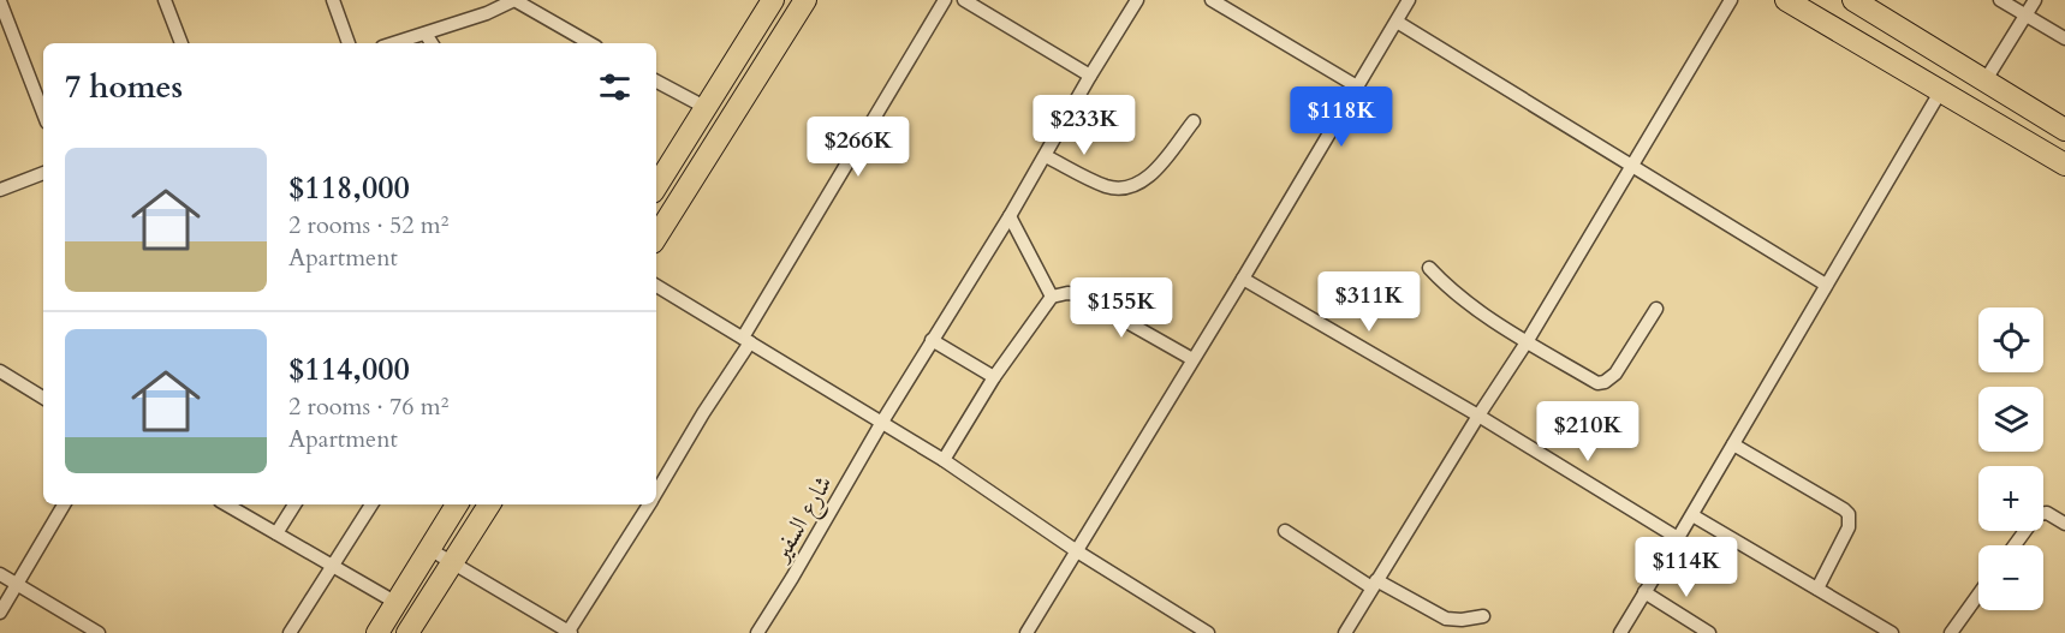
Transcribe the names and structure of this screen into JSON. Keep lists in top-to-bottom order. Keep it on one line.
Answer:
{"streets":{"street":["شارع السفير"]},"page":{"heading":"7 homes","price":["$118K","$233K","$266K","$311K","$155K","$210K","$114K"],"list":[{"name":"$118,000","note":"2 rooms · 52 m² · Apartment"},{"name":"$114,000","note":"2 rooms · 76 m² · Apartment"}],"map_buttons":["+","−"]}}
